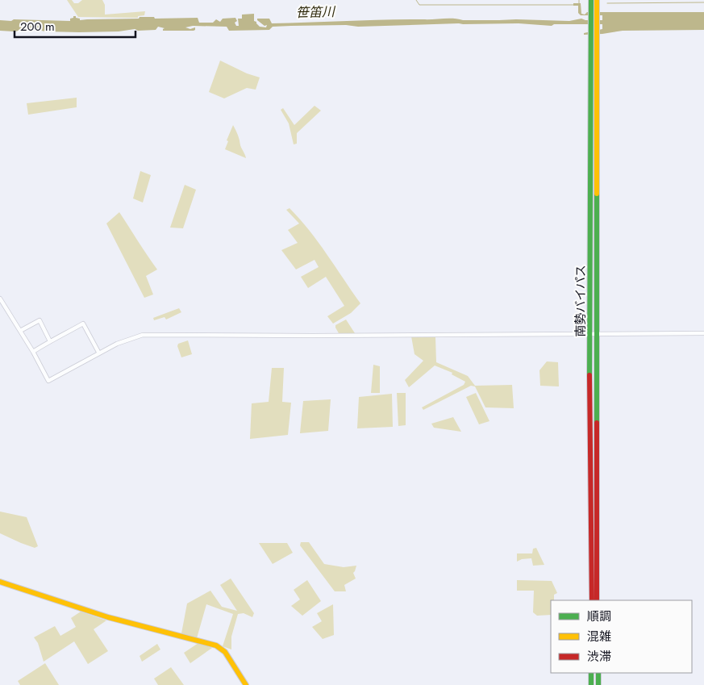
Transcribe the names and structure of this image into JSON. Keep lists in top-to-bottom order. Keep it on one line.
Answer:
{"streets":{"main road":["南勢バイパス"]},"water":["笹笛川"],"legend":["順調","混雑","渋滞"],"scale_bar":"200 m"}
